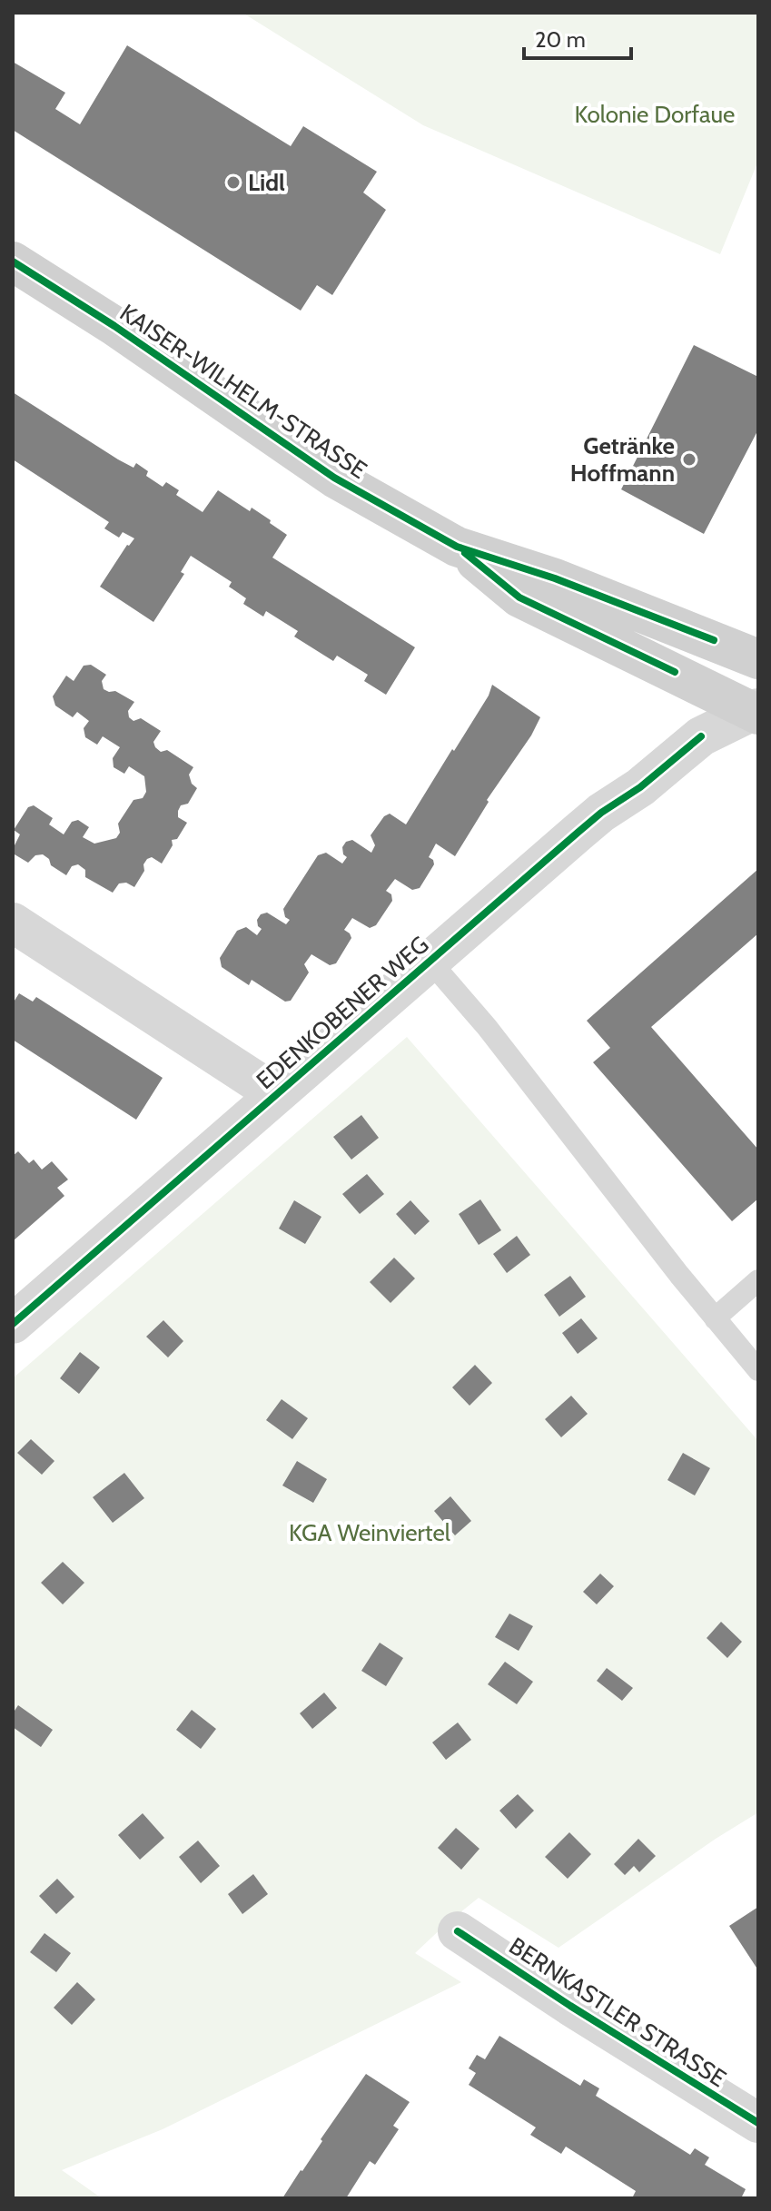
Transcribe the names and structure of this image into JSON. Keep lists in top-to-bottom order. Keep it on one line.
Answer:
{"streets":{"main road":["KAISER-WILHELM-STRASSE"],"street":["EDENKOBENER WEG","BERNKASTLER STRASSE"]},"crossings":[["KAISER-WILHELM-STRASSE","EDENKOBENER WEG"]],"parks":["Kolonie Dorfaue","KGA Weinviertel"],"places":["Lidl","Getränke Hoffmann"],"scale_bar":"20 m"}
